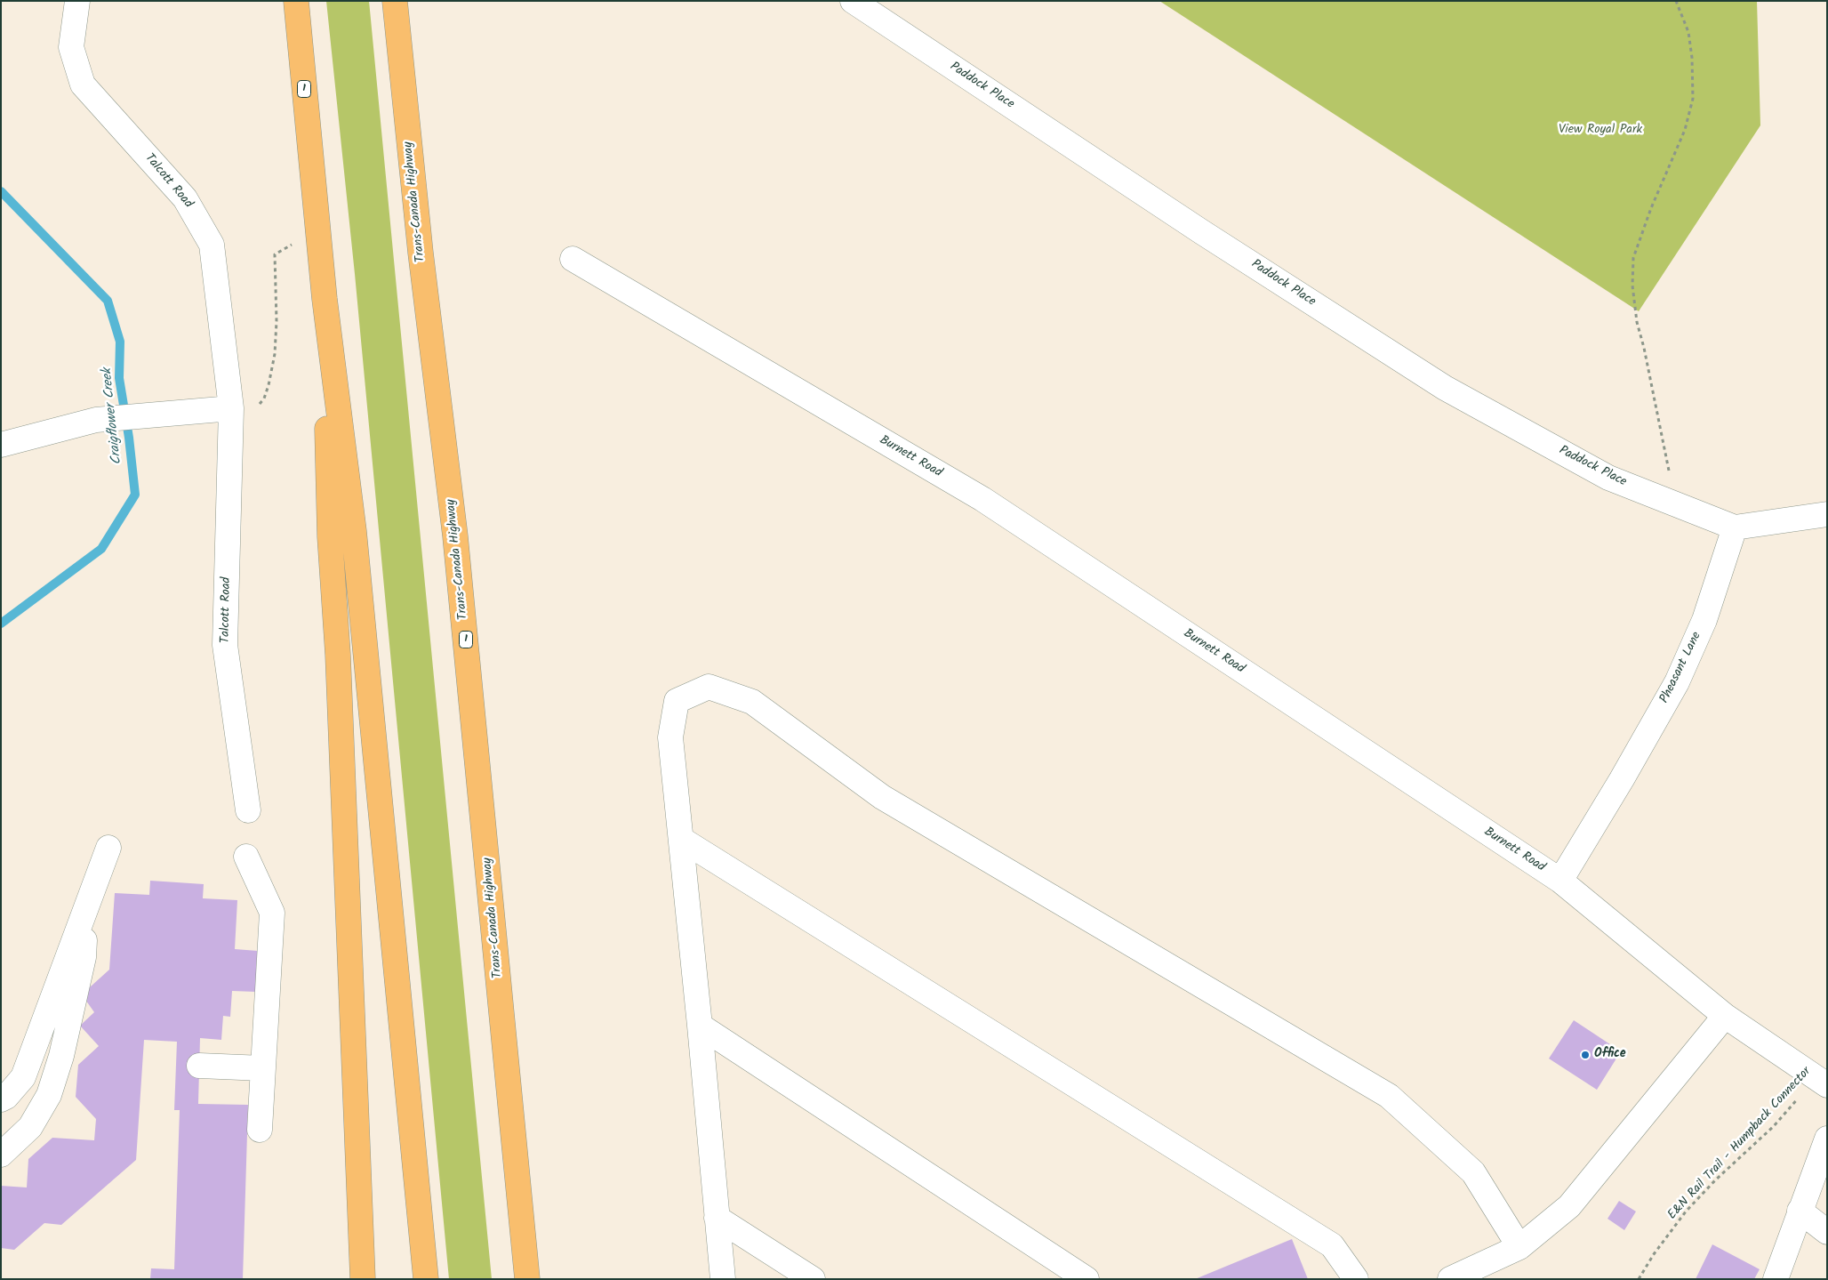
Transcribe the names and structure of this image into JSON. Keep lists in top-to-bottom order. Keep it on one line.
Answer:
{"streets":{"highway":["1","Trans-Canada Highway"],"street":["Paddock Place","Talcott Road","Burnett Road","Pheasant Lane"],"path":["E&N Rail Trail - Humpback Connector"]},"crossings":[["Paddock Place","Pheasant Lane"],["Burnett Road","Pheasant Lane"],["Burnett Road","E&N Rail Trail - Humpback Connector"]],"water":["Craigflower Creek"],"parks":["View Royal Park"],"places":["Office"]}
